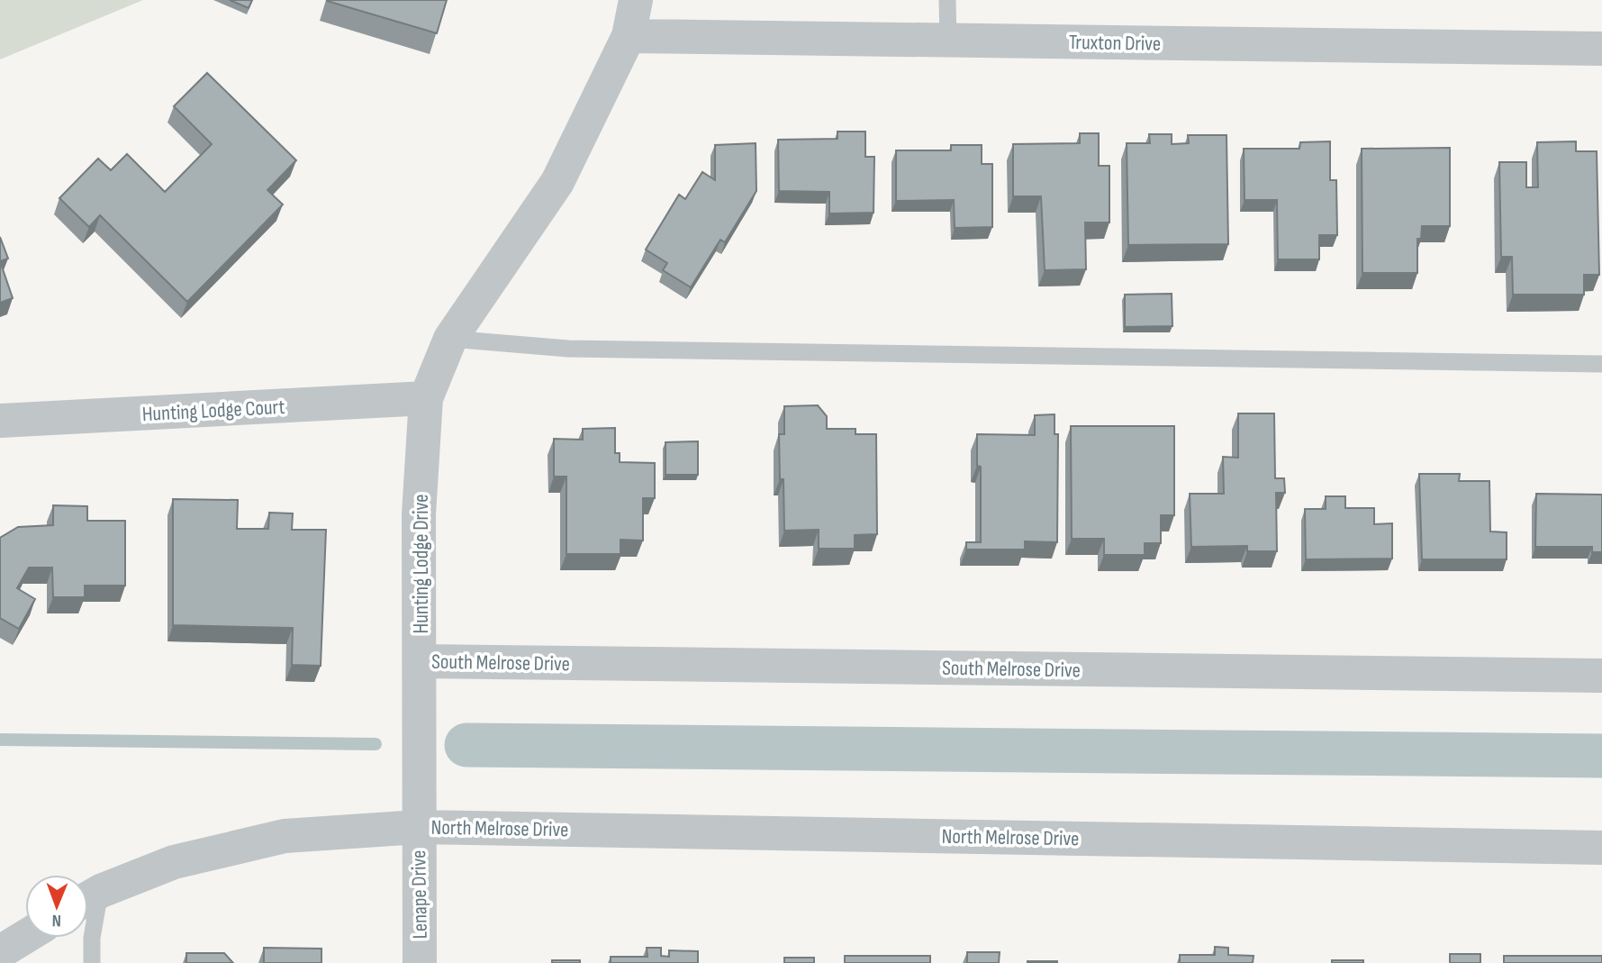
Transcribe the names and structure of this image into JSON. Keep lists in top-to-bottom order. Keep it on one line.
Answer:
{"streets":{"street":["Truxton Drive","Hunting Lodge Court","Hunting Lodge Drive","South Melrose Drive","North Melrose Drive","Lenape Drive"]},"crossings":[["Truxton Drive","Hunting Lodge Drive"],["Hunting Lodge Court","Hunting Lodge Drive"],["Hunting Lodge Drive","South Melrose Drive"],["Hunting Lodge Drive","North Melrose Drive"],["Hunting Lodge Drive","Lenape Drive"],["North Melrose Drive","Lenape Drive"]],"north":"bottom"}
